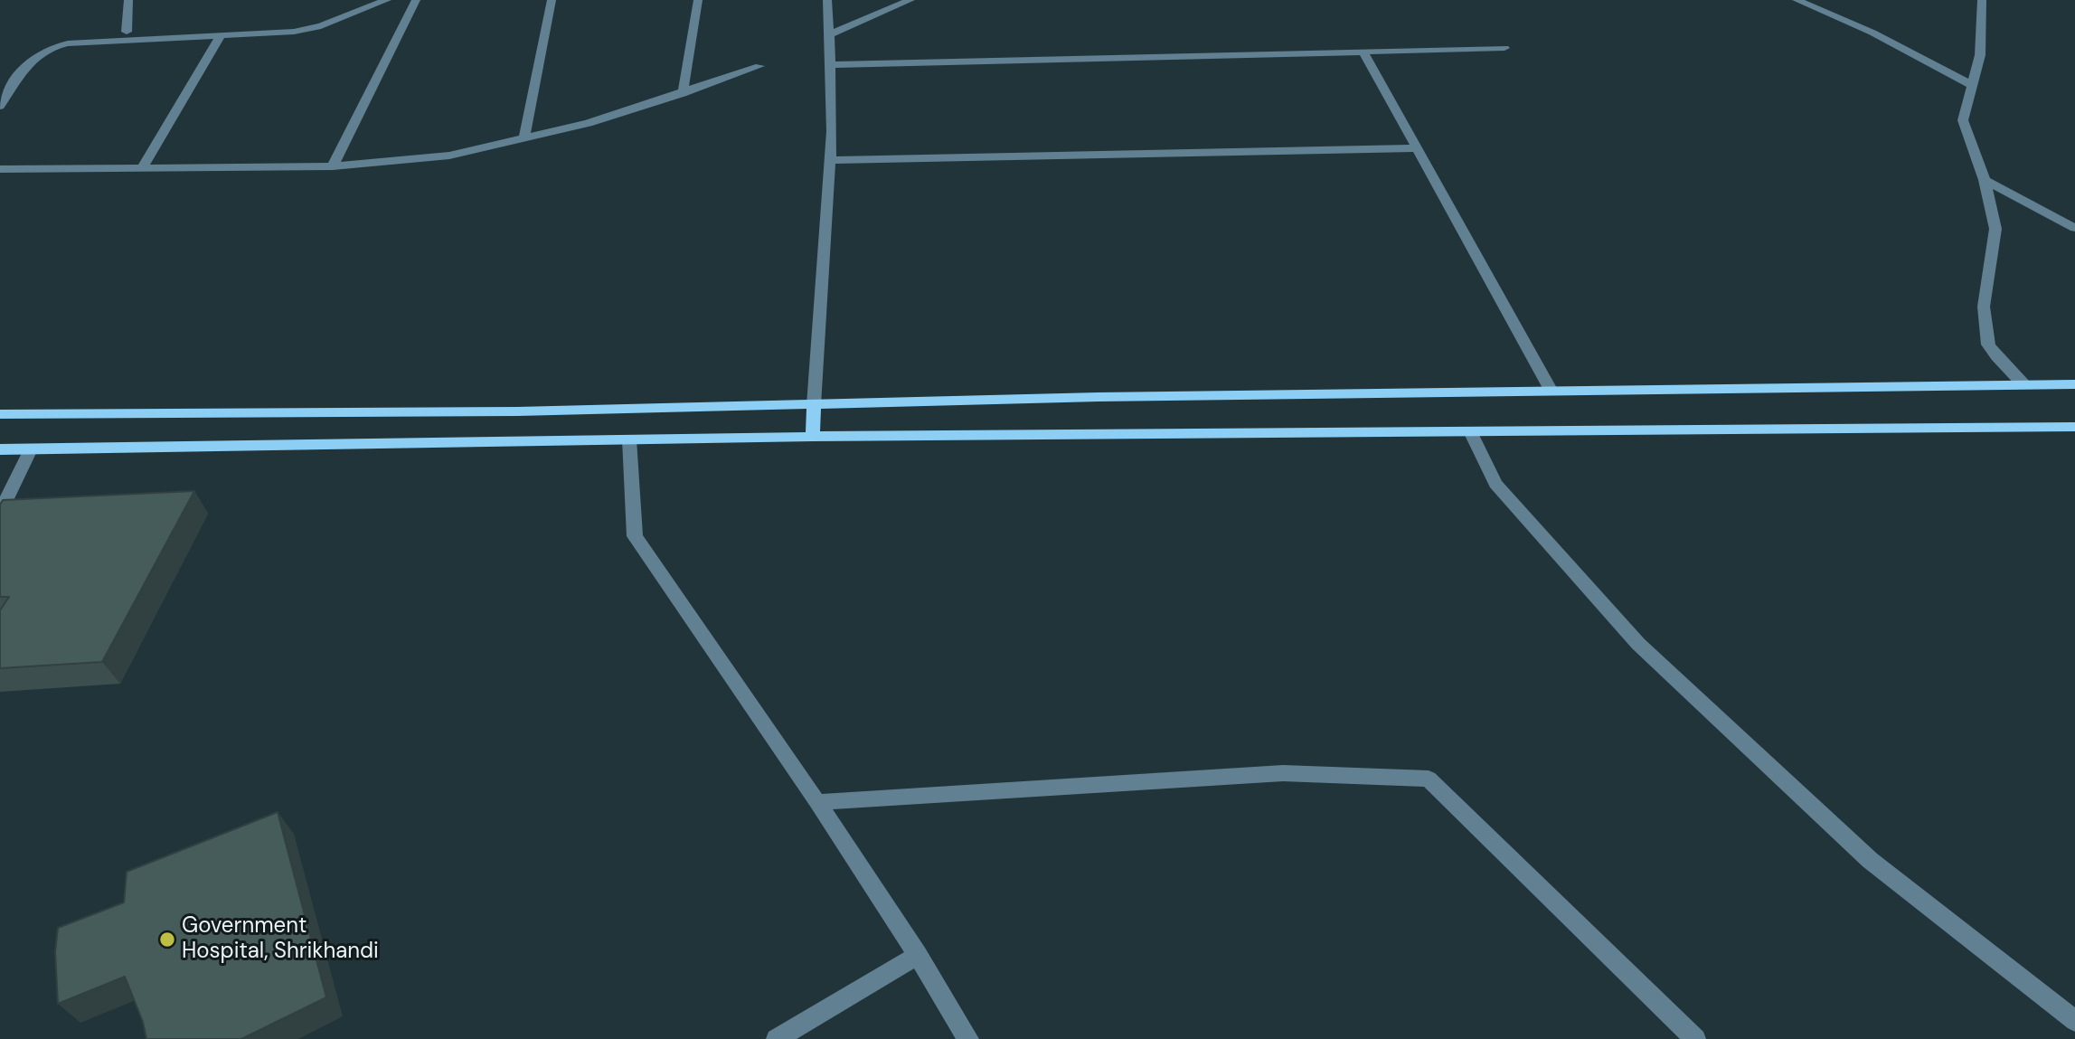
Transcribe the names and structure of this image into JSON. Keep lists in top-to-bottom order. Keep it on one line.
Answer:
{"places":["Government Hospital, Shrikhandi"]}
